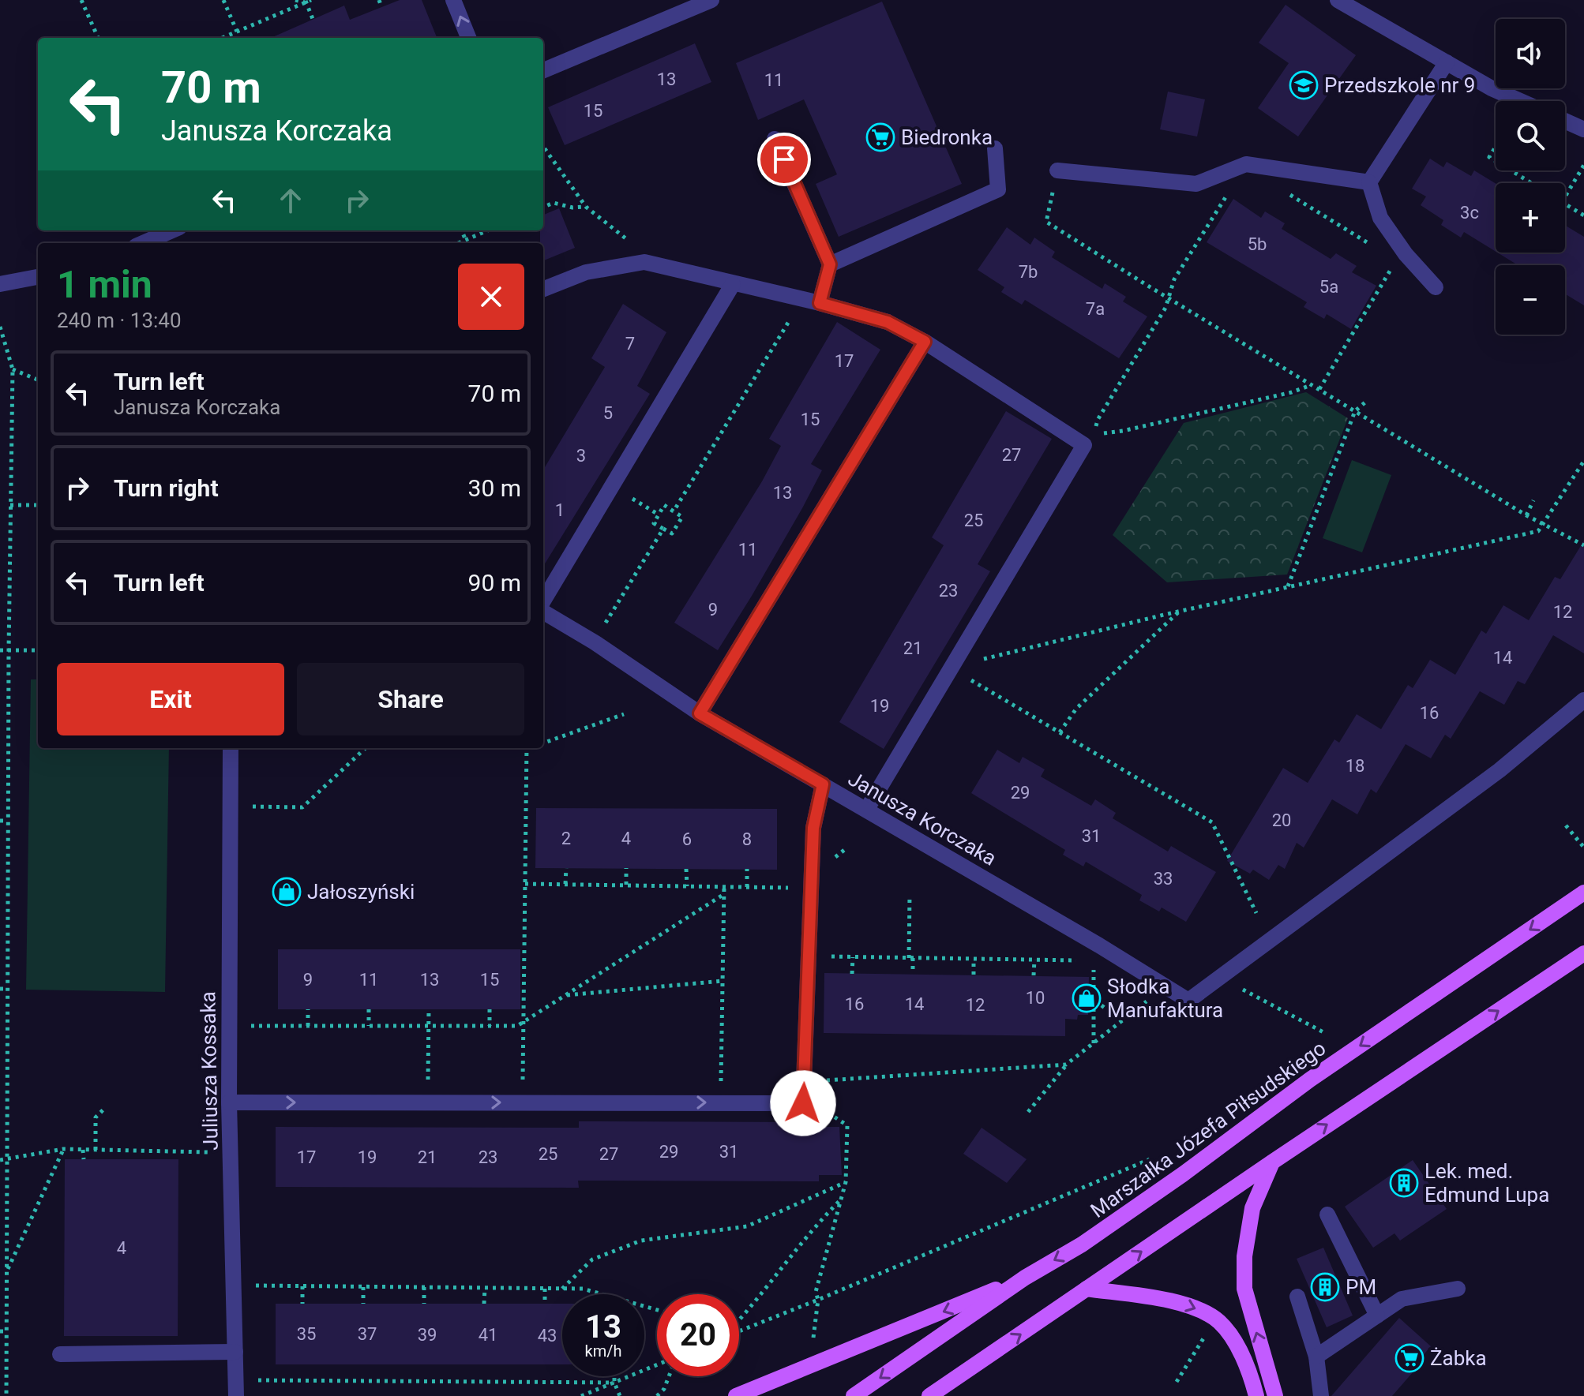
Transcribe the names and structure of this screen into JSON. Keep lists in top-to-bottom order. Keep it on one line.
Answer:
{"streets":{"main road":["Marszałka Józefa Piłsudskiego"],"street":["Janusza Korczaka","Juliusza Kossaka"]},"places":{"school or university":["Przedszkole nr 9"],"supermarket":["Biedronka","Żabka"],"shop":["Jałoszyński","Słodka Manufaktura"],"building":["Lek. med. Edmund Lupa","PM"]},"house_numbers":["13","11","15","3c","5b","7b","5a","7a","7","17","5","15","27","3","13","1","25","11","23","9","12","21","14","19","16","18","29","20","31","2","4","6","8","33","9","11","13","15","10","16","14","12","29","31","25","27","17","19","21","23","4","35","37","39","41","43"],"page":{"map_buttons":["+","−"],"turn":["70 m","Janusza Korczaka"],"heading":["1 min","240 m · 13:40"],"list":[{"name":"Turn left","note":"Janusza Korczaka","value":"70 m"},{"name":"Turn right","value":"30 m"},{"name":"Turn left","value":"90 m"}],"buttons":["Exit","Share"],"speed":"13 km/h","limit":"20"}}
